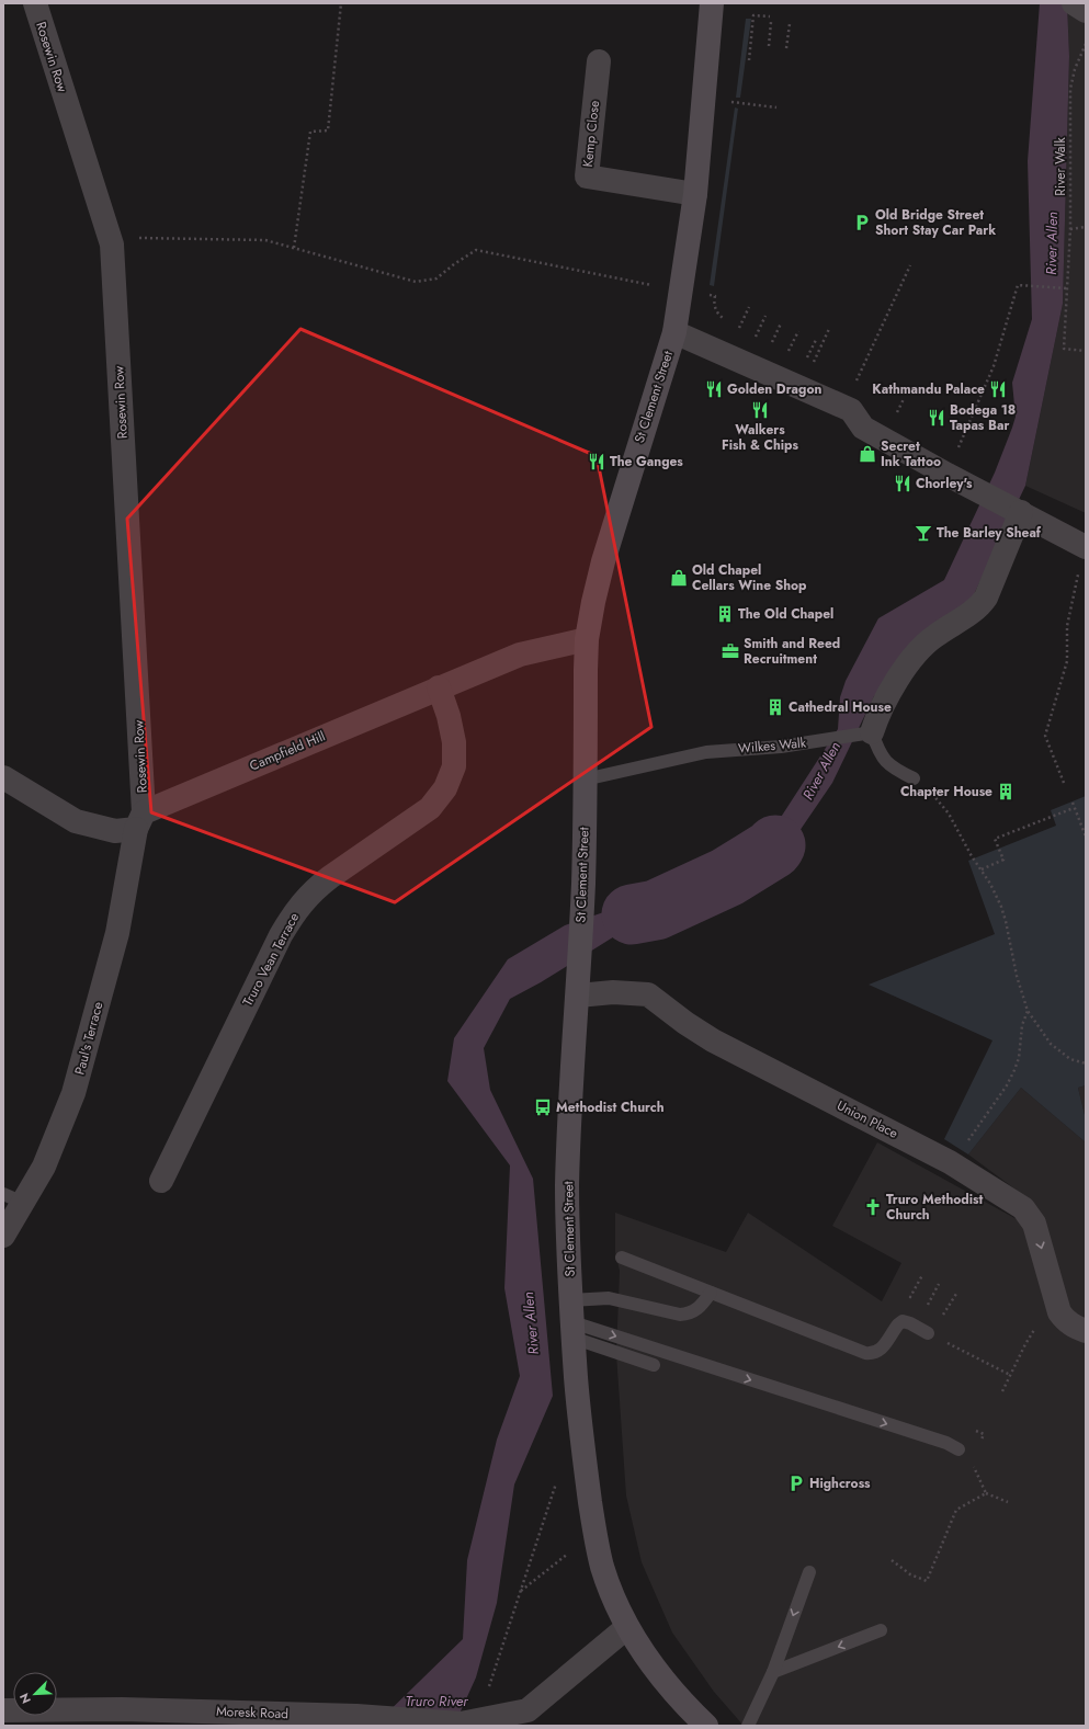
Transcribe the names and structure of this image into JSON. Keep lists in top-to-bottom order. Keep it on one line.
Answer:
{"streets":{"main road":["St Clement Street"],"street":["Rosewin Row","Kemp Close","Campfield Hill","Truro Vean Terrace","Paul's Terrace","Union Place","Moresk Road"],"lane":["Wilkes Walk"],"path":["River Walk"]},"crossings":[["Rosewin Row","Campfield Hill"],["Rosewin Row","Paul's Terrace"],["Kemp Close","St Clement Street"],["St Clement Street","Wilkes Walk"],["St Clement Street","Campfield Hill"],["St Clement Street","Union Place"],["St Clement Street","Moresk Road"],["Campfield Hill","Truro Vean Terrace"],["Campfield Hill","Paul's Terrace"]],"water":["River Allen","Truro River"],"places":{"parking":["Old Bridge Street Short Stay Car Park","Highcross"],"restaurant":["Golden Dragon","Kathmandu Palace","Walkers Fish & Chips","Bodega 18 Tapas Bar","The Ganges","Chorley's"],"shop":["Secret Ink Tattoo","Old Chapel Cellars Wine Shop"],"bar":["The Barley Sheaf"],"building":["The Old Chapel","Cathedral House","Chapter House"],"office":["Smith and Reed Recruitment"],"bus stop":["Methodist Church"],"church":["Truro Methodist Church"]},"north":"bottom left"}
